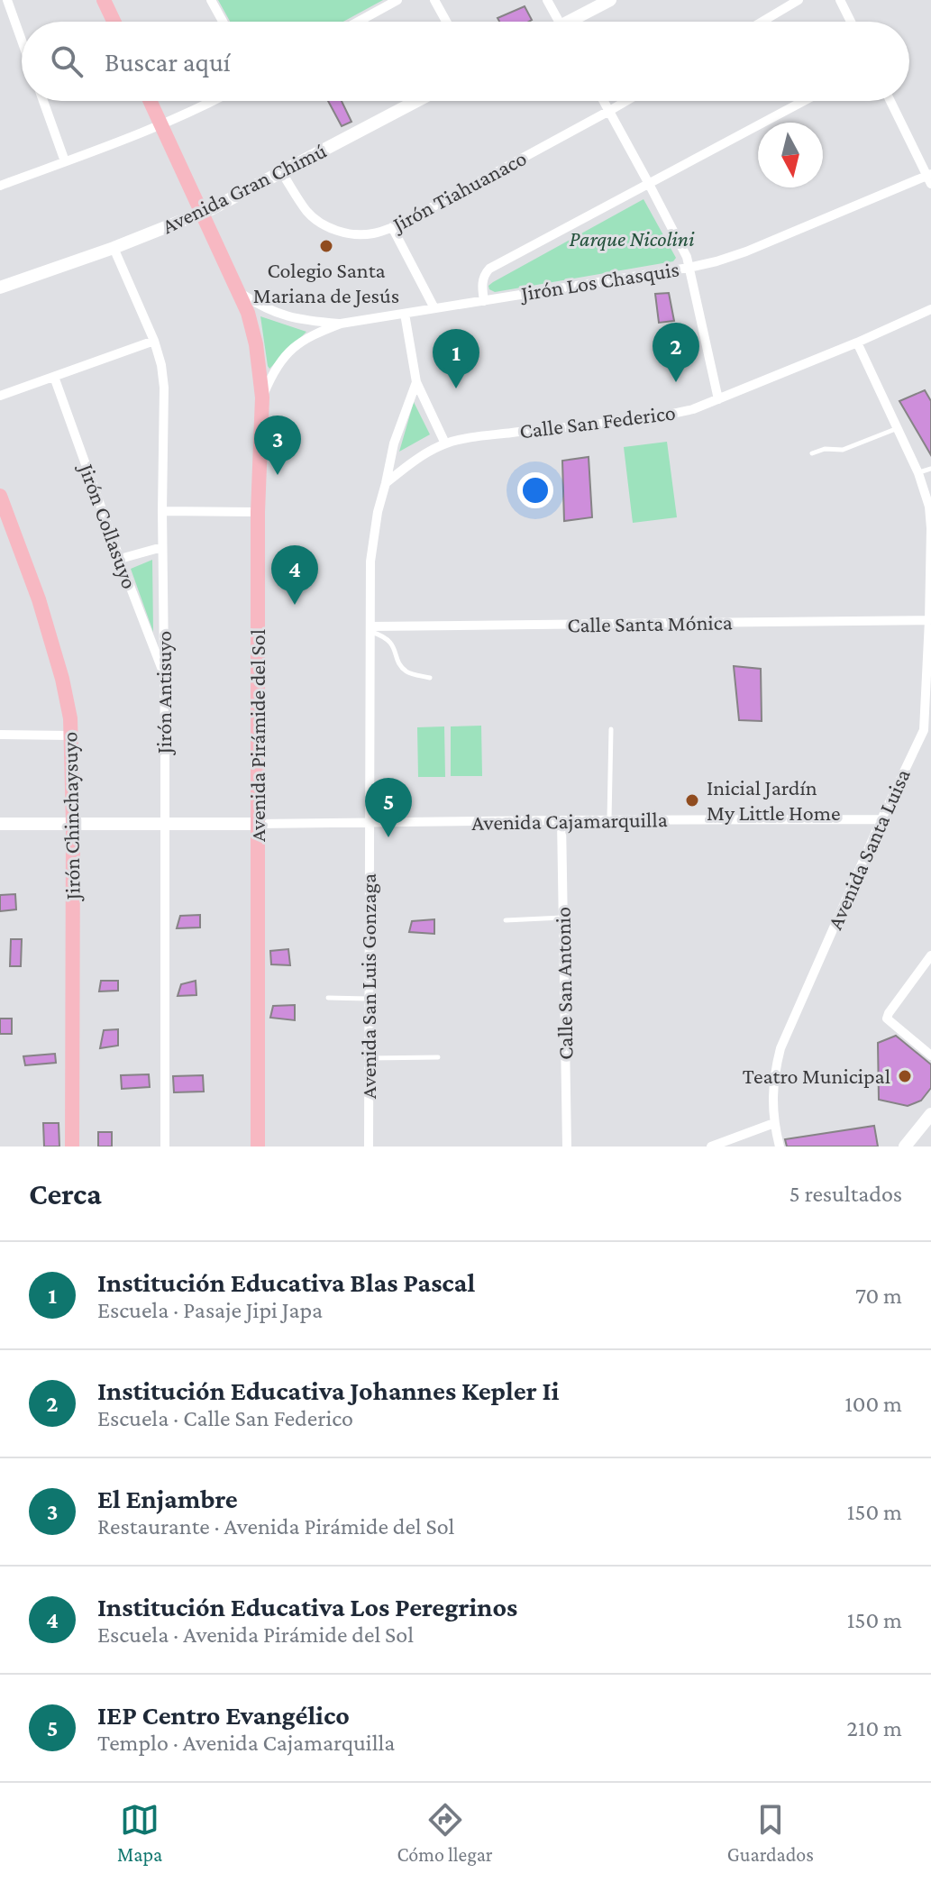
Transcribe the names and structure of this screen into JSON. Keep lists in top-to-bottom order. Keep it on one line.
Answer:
{"streets":{"main road":["Avenida Pirámide del Sol","Jirón Chinchaysuyo"],"street":["Avenida Gran Chimú","Jirón Tiahuanaco","Jirón Los Chasquis","Calle San Federico","Jirón Collasuyo","Calle Santa Mónica","Jirón Antisuyo","Avenida Cajamarquilla","Avenida Santa Luisa","Calle San Antonio","Avenida San Luis Gonzaga"]},"crossings":[["Avenida Gran Chimú","Jirón Tiahuanaco"],["Avenida Gran Chimú","Jirón Antisuyo"],["Avenida Gran Chimú","Avenida Pirámide del Sol"],["Jirón Los Chasquis","Avenida Pirámide del Sol"],["Jirón Los Chasquis","Avenida San Luis Gonzaga"],["Calle San Federico","Avenida Santa Luisa"],["Calle San Federico","Avenida San Luis Gonzaga"],["Jirón Collasuyo","Jirón Antisuyo"],["Calle Santa Mónica","Avenida Santa Luisa"],["Calle Santa Mónica","Avenida San Luis Gonzaga"],["Avenida Pirámide del Sol","Avenida Cajamarquilla"],["Avenida Cajamarquilla","Avenida Santa Luisa"],["Avenida Cajamarquilla","Calle San Antonio"],["Avenida Cajamarquilla","Avenida San Luis Gonzaga"]],"parks":["Parque Nicolini"],"places":["Colegio Santa Mariana de Jesús","Inicial Jardín My Little Home","Teatro Municipal"],"north":"bottom","page":{"search":"Buscar aquí","pins":["2","1","3","4","5"],"heading":["Cerca","5 resultados"],"list":[{"mark":"1","name":"Institución Educativa Blas Pascal","note":"Escuela · Pasaje Jipi Japa","value":"70 m"},{"mark":"2","name":"Institución Educativa Johannes Kepler Ii","note":"Escuela · Calle San Federico","value":"100 m"},{"mark":"3","name":"El Enjambre","note":"Restaurante · Avenida Pirámide del Sol","value":"150 m"},{"mark":"4","name":"Institución Educativa Los Peregrinos","note":"Escuela · Avenida Pirámide del Sol","value":"150 m"},{"mark":"5","name":"IEP Centro Evangélico","note":"Templo · Avenida Cajamarquilla","value":"210 m"}],"nav":["Mapa","Cómo llegar","Guardados"]}}
